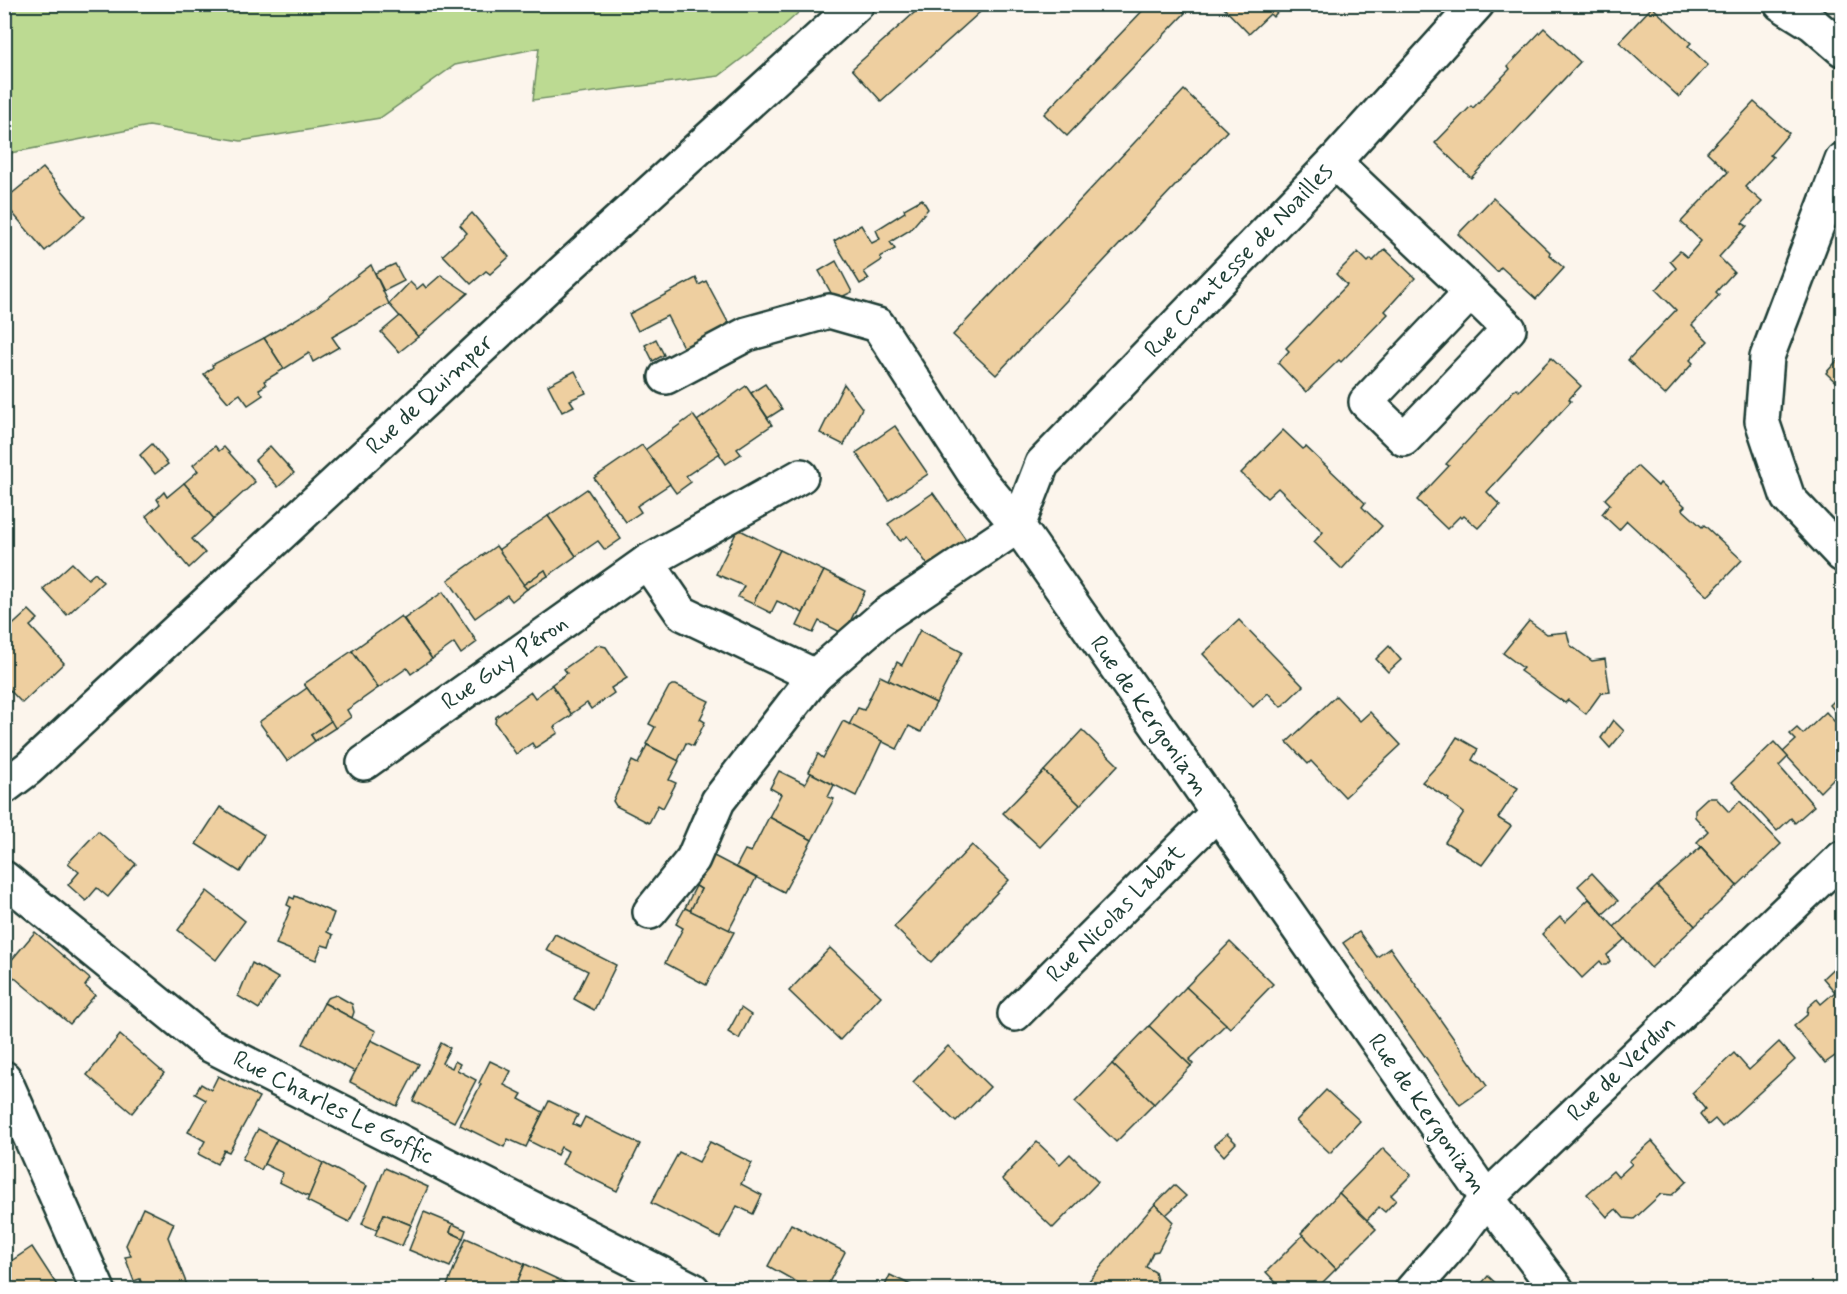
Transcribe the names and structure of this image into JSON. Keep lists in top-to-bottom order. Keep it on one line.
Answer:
{"streets":{"street":["Rue Comtesse de Noailles","Rue de Quimper","Rue Guy Péron","Rue de Kergoniam","Rue Nicolas Labat","Rue de Verdun","Rue Charles Le Goffic"]},"crossings":[["Rue Comtesse de Noailles","Rue de Kergoniam"],["Rue de Kergoniam","Rue Nicolas Labat"],["Rue de Kergoniam","Rue de Verdun"]]}
